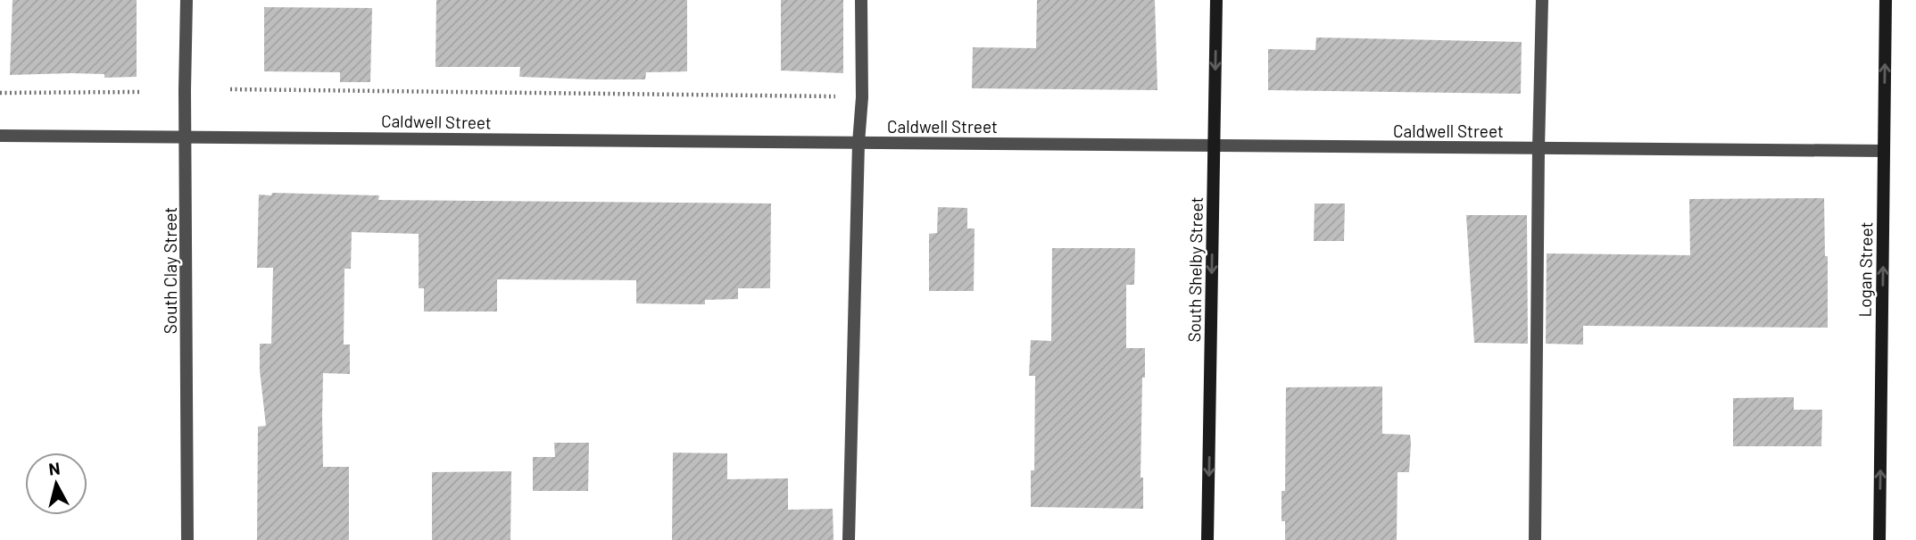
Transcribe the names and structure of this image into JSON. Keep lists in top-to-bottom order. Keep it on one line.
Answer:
{"streets":{"main road":["South Shelby Street","Logan Street"],"street":["Caldwell Street","South Clay Street"]},"crossings":[["Caldwell Street","South Shelby Street"],["Caldwell Street","Logan Street"],["Caldwell Street","South Clay Street"]],"one_way":["South Shelby Street","Logan Street"],"north":"top"}
